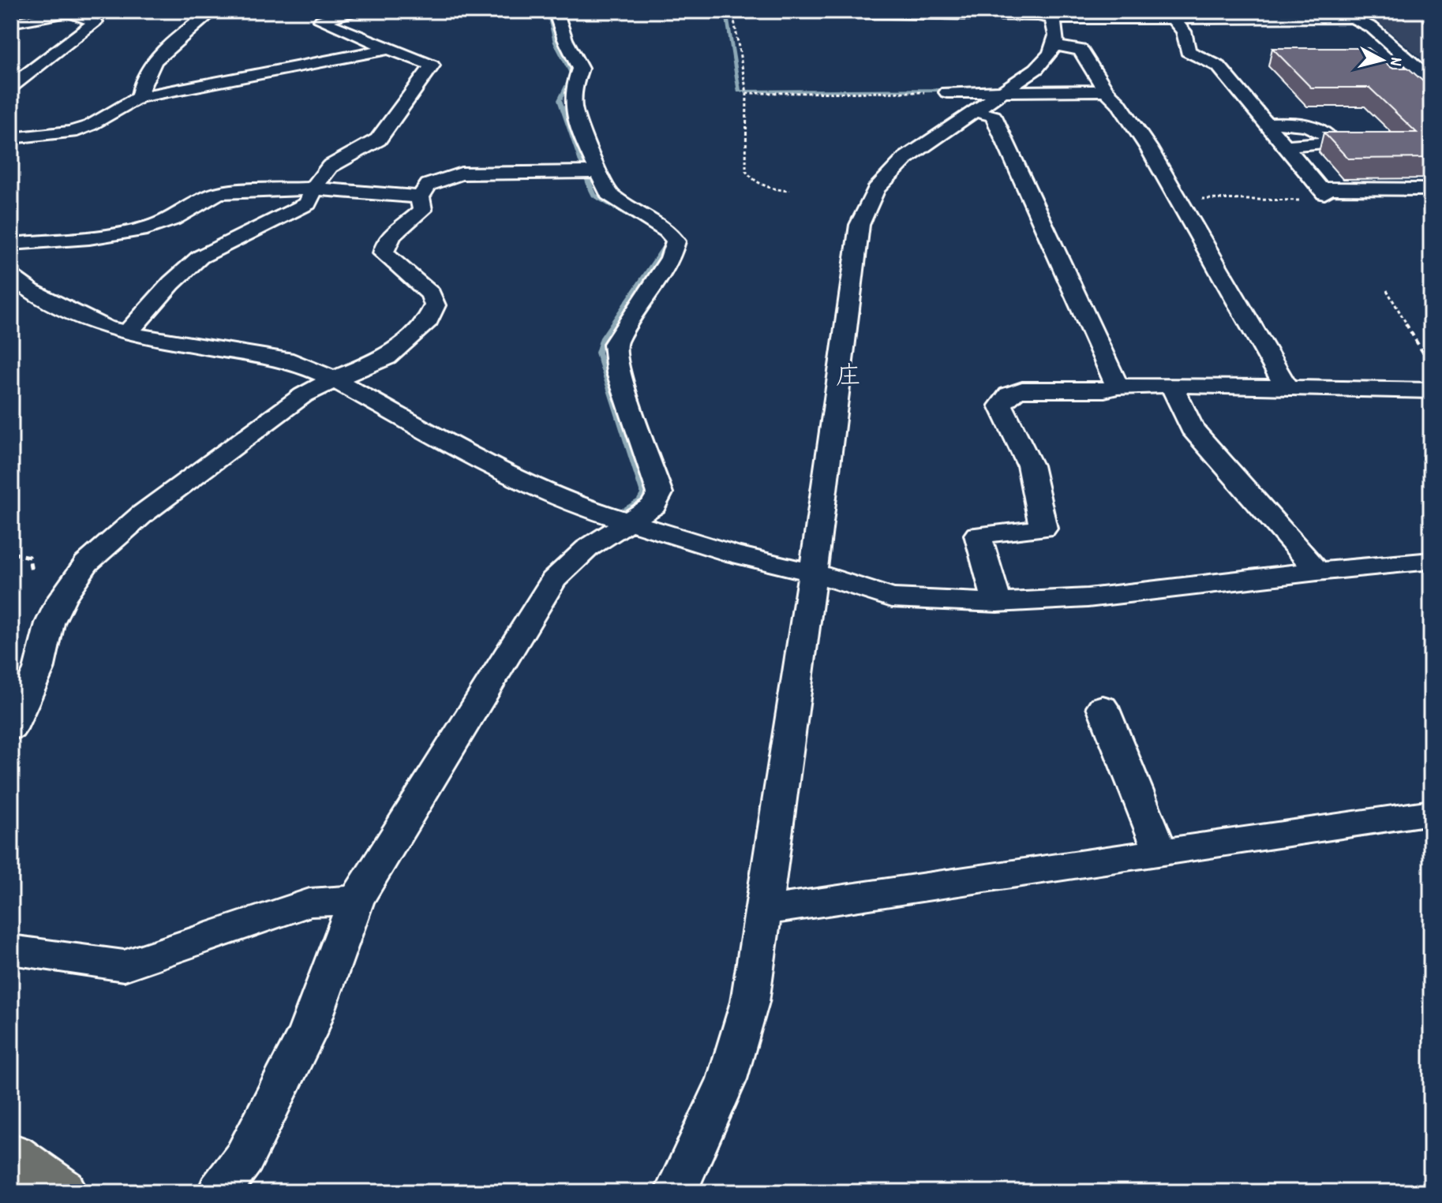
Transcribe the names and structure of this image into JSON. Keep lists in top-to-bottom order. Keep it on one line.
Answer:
{"districts":["庄"],"north":"right"}
